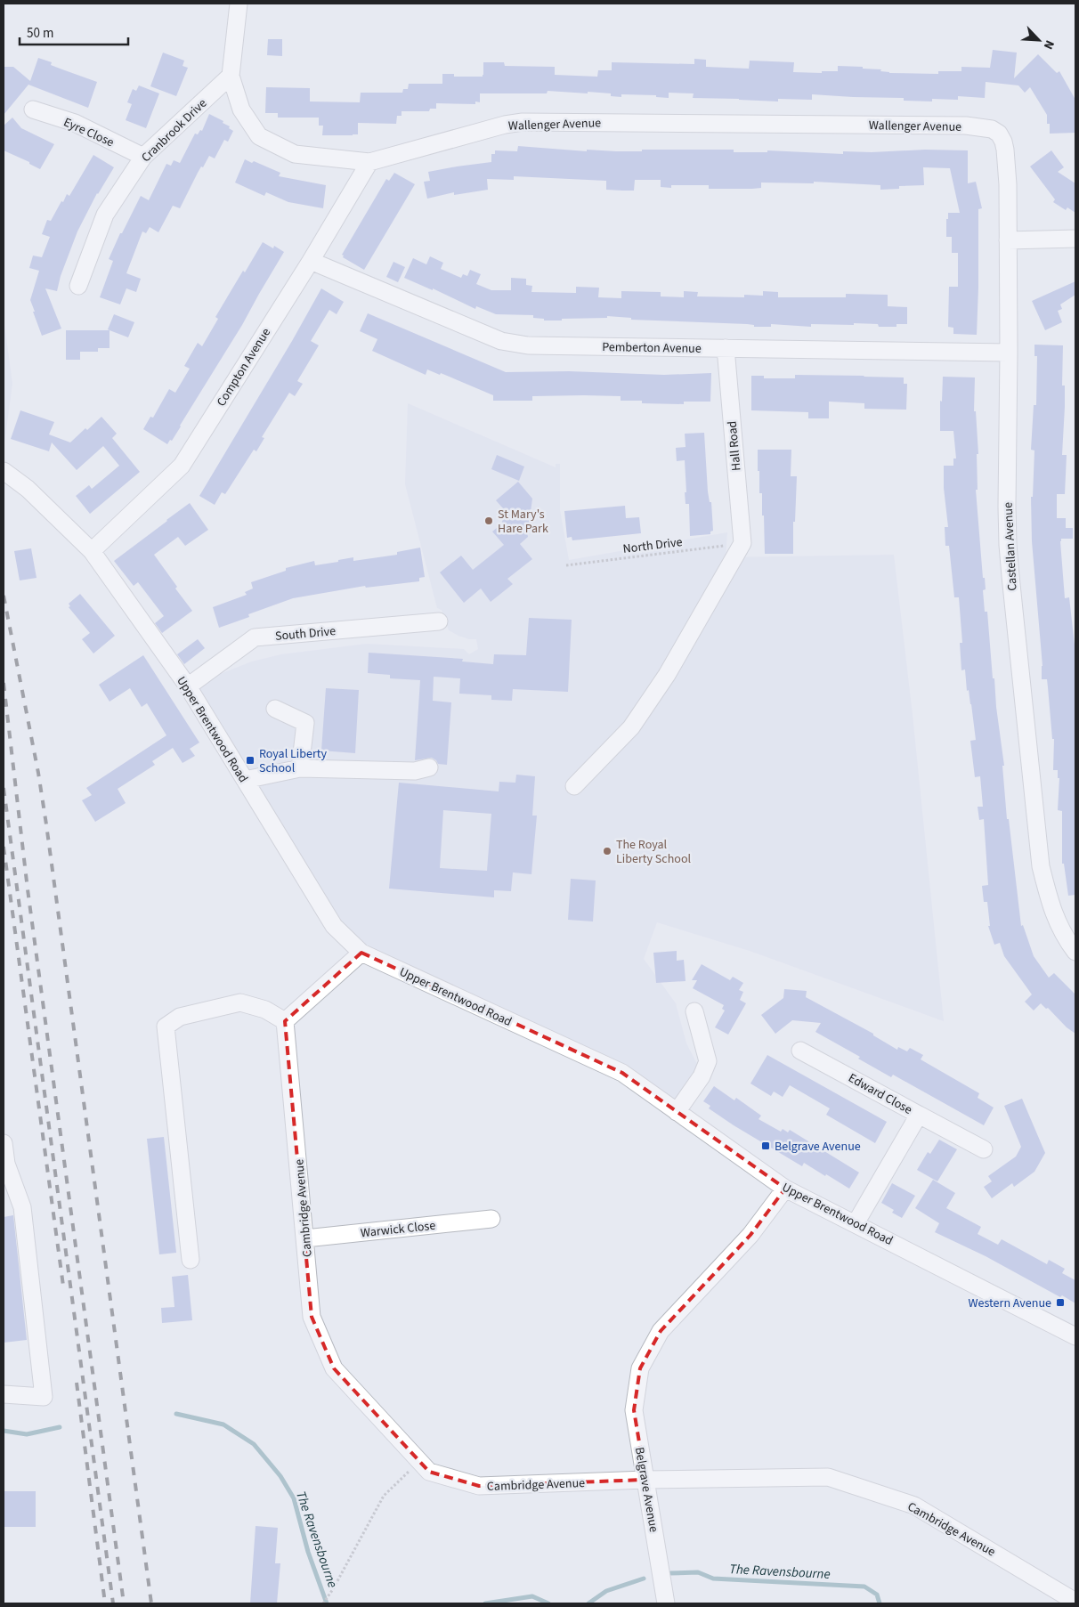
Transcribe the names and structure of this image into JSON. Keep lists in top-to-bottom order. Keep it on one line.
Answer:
{"streets":{"street":["Wallenger Avenue","Cranbrook Drive","Eyre Close","Pemberton Avenue","Compton Avenue","Hall Road","Castellan Avenue","South Drive","Upper Brentwood Road","Edward Close","Cambridge Avenue","Warwick Close","Belgrave Avenue"],"path":["North Drive"]},"crossings":[["Wallenger Avenue","Cranbrook Drive"],["Wallenger Avenue","Compton Avenue"],["Wallenger Avenue","Castellan Avenue"],["Cranbrook Drive","Eyre Close"],["Pemberton Avenue","Compton Avenue"],["Pemberton Avenue","Hall Road"],["Pemberton Avenue","Castellan Avenue"],["Compton Avenue","Upper Brentwood Road"],["Hall Road","North Drive"],["South Drive","Upper Brentwood Road"],["Upper Brentwood Road","Edward Close"],["Upper Brentwood Road","Belgrave Avenue"],["Cambridge Avenue","Warwick Close"],["Cambridge Avenue","Belgrave Avenue"]],"water":["The Ravensbourne"],"places":{"other":["St Mary's Hare Park","The Royal Liberty School"],"transit":["Royal Liberty School","Belgrave Avenue","Western Avenue"]},"scale_bar":"50 m","north":"bottom right"}
